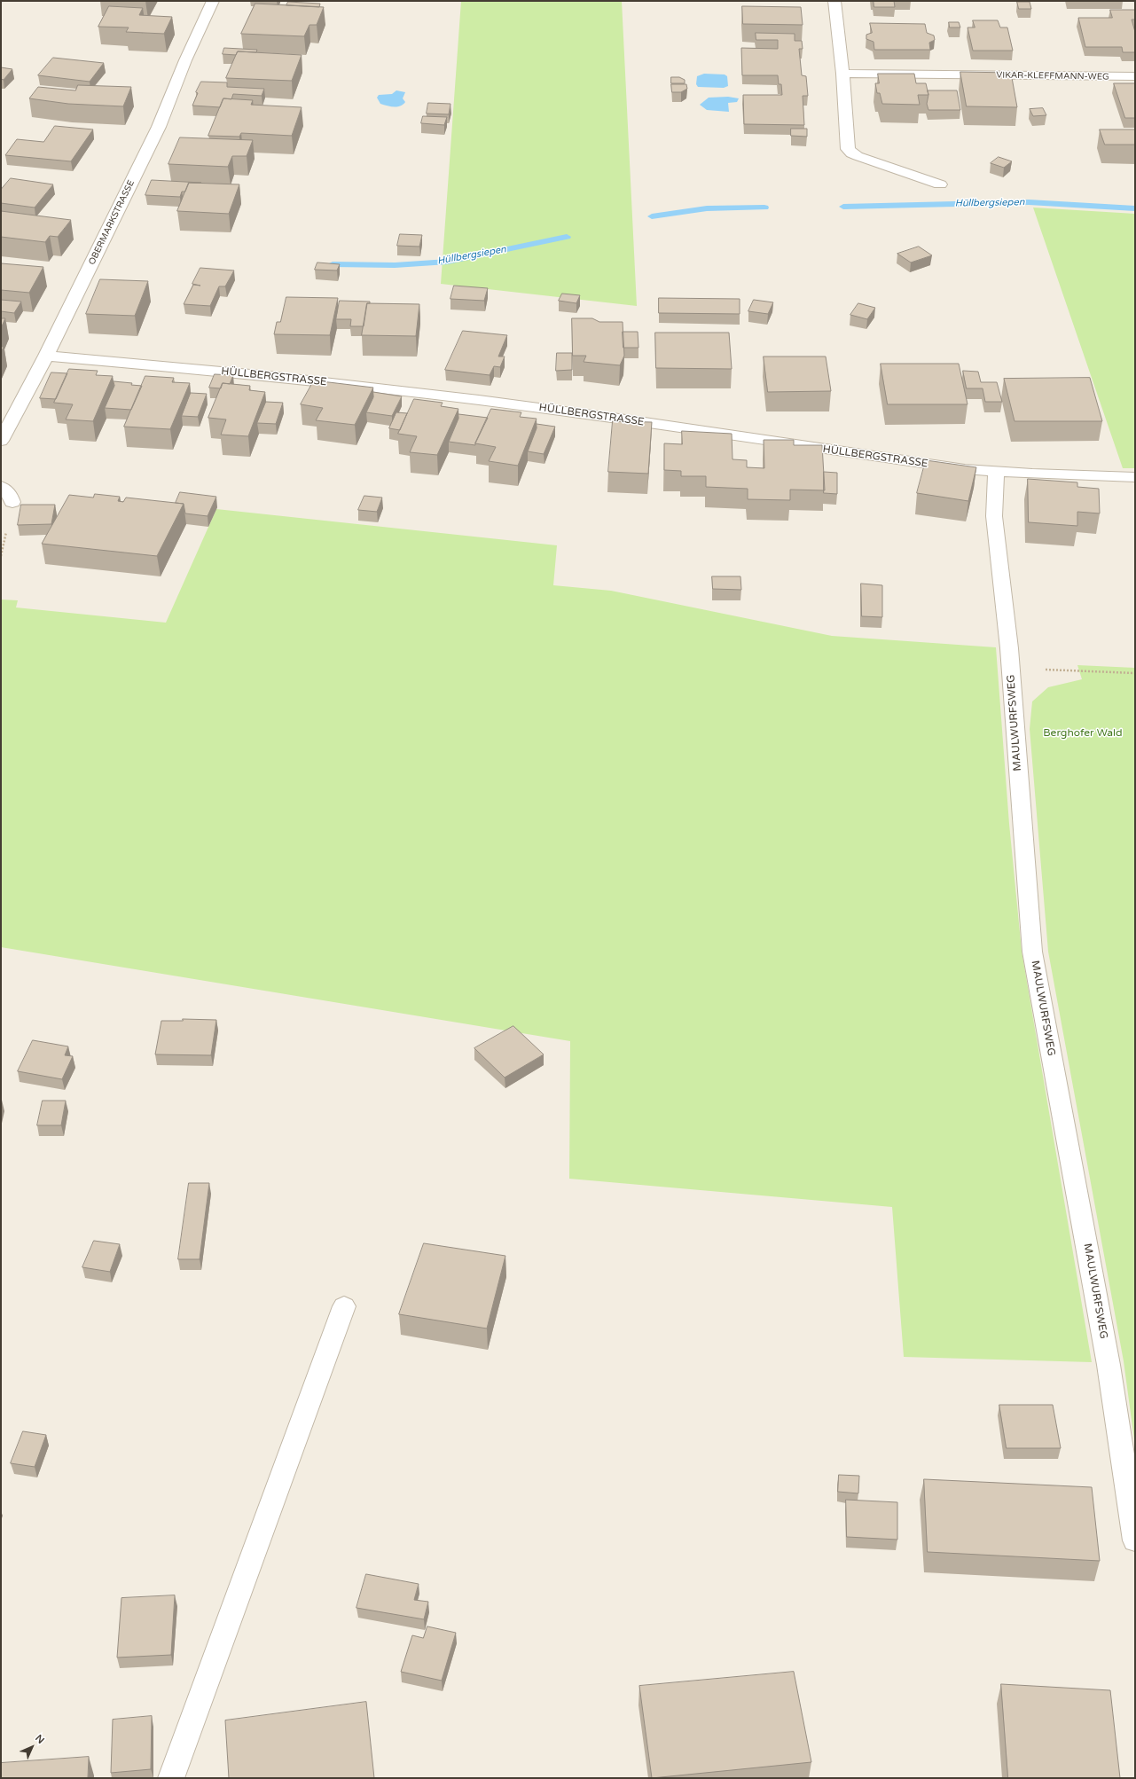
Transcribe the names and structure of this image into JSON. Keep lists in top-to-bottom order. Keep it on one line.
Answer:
{"streets":{"street":["VIKAR-KLEFFMANN-WEG","OBERMARKSTRASSE","HÜLLBERGSTRASSE","MAULWURFSWEG"]},"crossings":[["OBERMARKSTRASSE","HÜLLBERGSTRASSE"],["HÜLLBERGSTRASSE","MAULWURFSWEG"]],"water":["Hüllbergsiepen"],"parks":["Berghofer Wald"],"north":"top right"}
